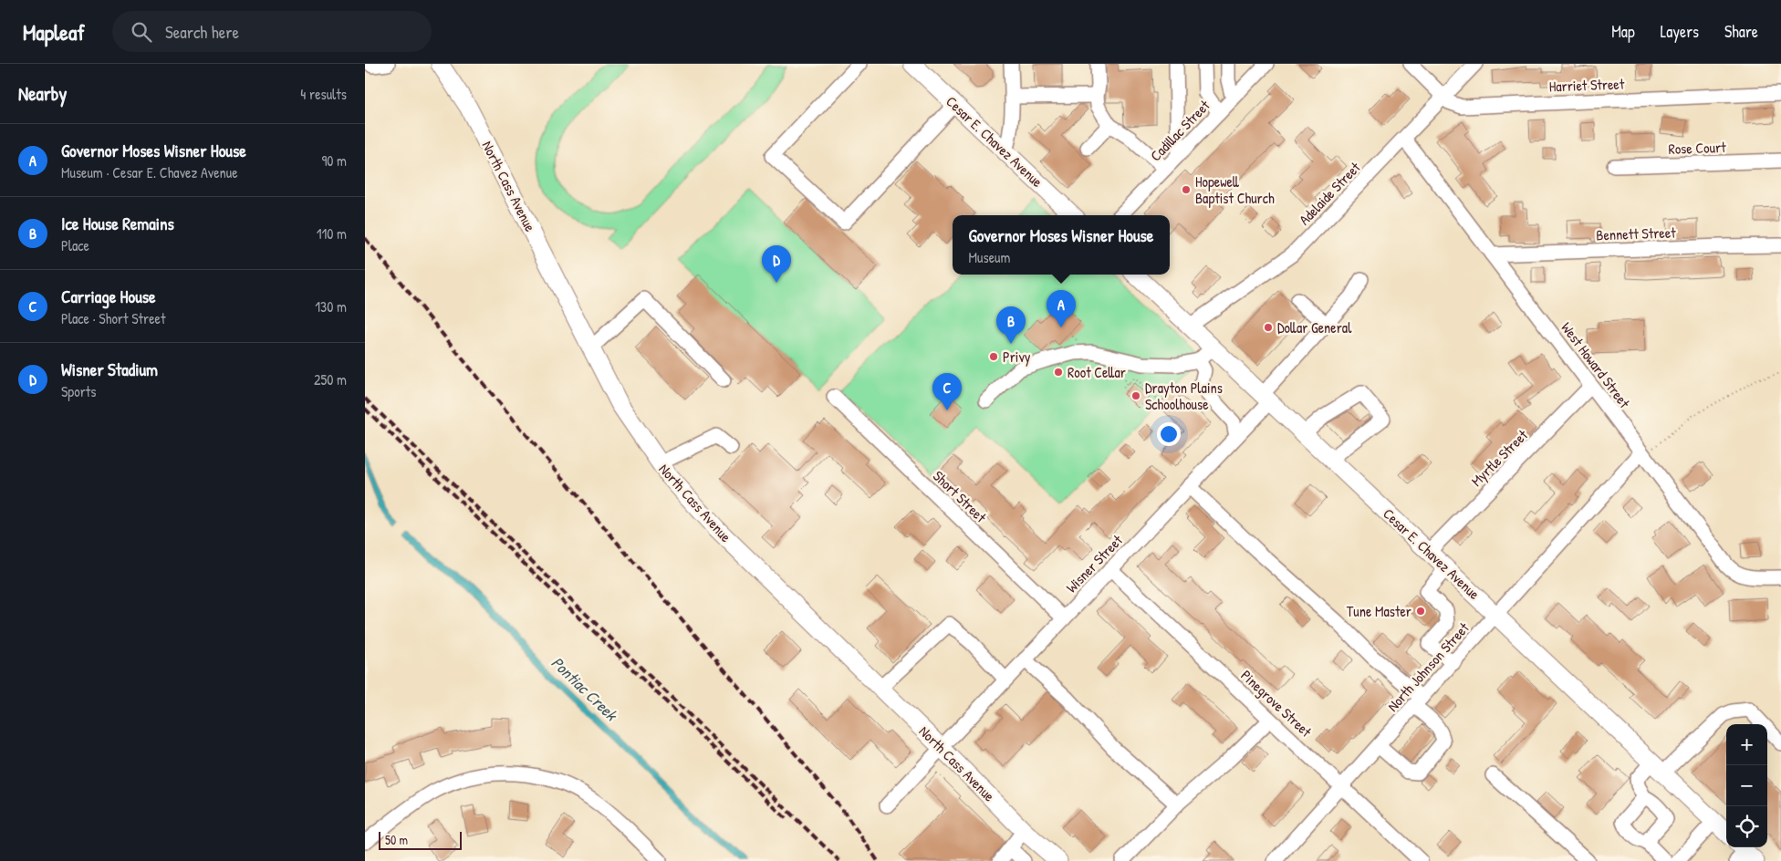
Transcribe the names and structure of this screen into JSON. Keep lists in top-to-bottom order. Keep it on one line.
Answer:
{"streets":{"main road":["Cesar E. Chavez Avenue","North Cass Avenue"],"street":["Harriet Street","Cadillac Street","Rose Court","Adelaide Street","Bennett Street","West Howard Street","Myrtle Street","Short Street","Wisner Street","North Johnson Street","Pinegrove Street"]},"crossings":[["Harriet Street","Adelaide Street"],["Cesar E. Chavez Avenue","Adelaide Street"],["Cesar E. Chavez Avenue","Myrtle Street"],["Cesar E. Chavez Avenue","Wisner Street"],["Cesar E. Chavez Avenue","North Johnson Street"],["North Cass Avenue","Wisner Street"],["Adelaide Street","West Howard Street"],["Bennett Street","West Howard Street"],["West Howard Street","Myrtle Street"],["West Howard Street","North Johnson Street"],["Short Street","Wisner Street"],["Wisner Street","Pinegrove Street"],["North Johnson Street","Pinegrove Street"]],"water":["Pontiac Creek"],"places":["Hopewell Baptist Church","Dollar General","Privy","Root Cellar","Drayton Plains Schoolhouse","Tune Master"],"scale_bar":"50 m","page":{"header":"Mapleaf","search":"Search here","nav":["Map","Layers","Share"],"heading":["Nearby","4 results"],"list":[{"mark":"A","name":"Governor Moses Wisner House","note":"Museum · Cesar E. Chavez Avenue","value":"90 m"},{"mark":"B","name":"Ice House Remains","note":"Place","value":"110 m"},{"mark":"C","name":"Carriage House","note":"Place · Short Street","value":"130 m"},{"mark":"D","name":"Wisner Stadium","note":"Sports","value":"250 m"}],"popup":["Governor Moses Wisner House","Museum"],"pins":["D","A","B","C"],"map_buttons":["+","−"],"scale":"50 m"}}
